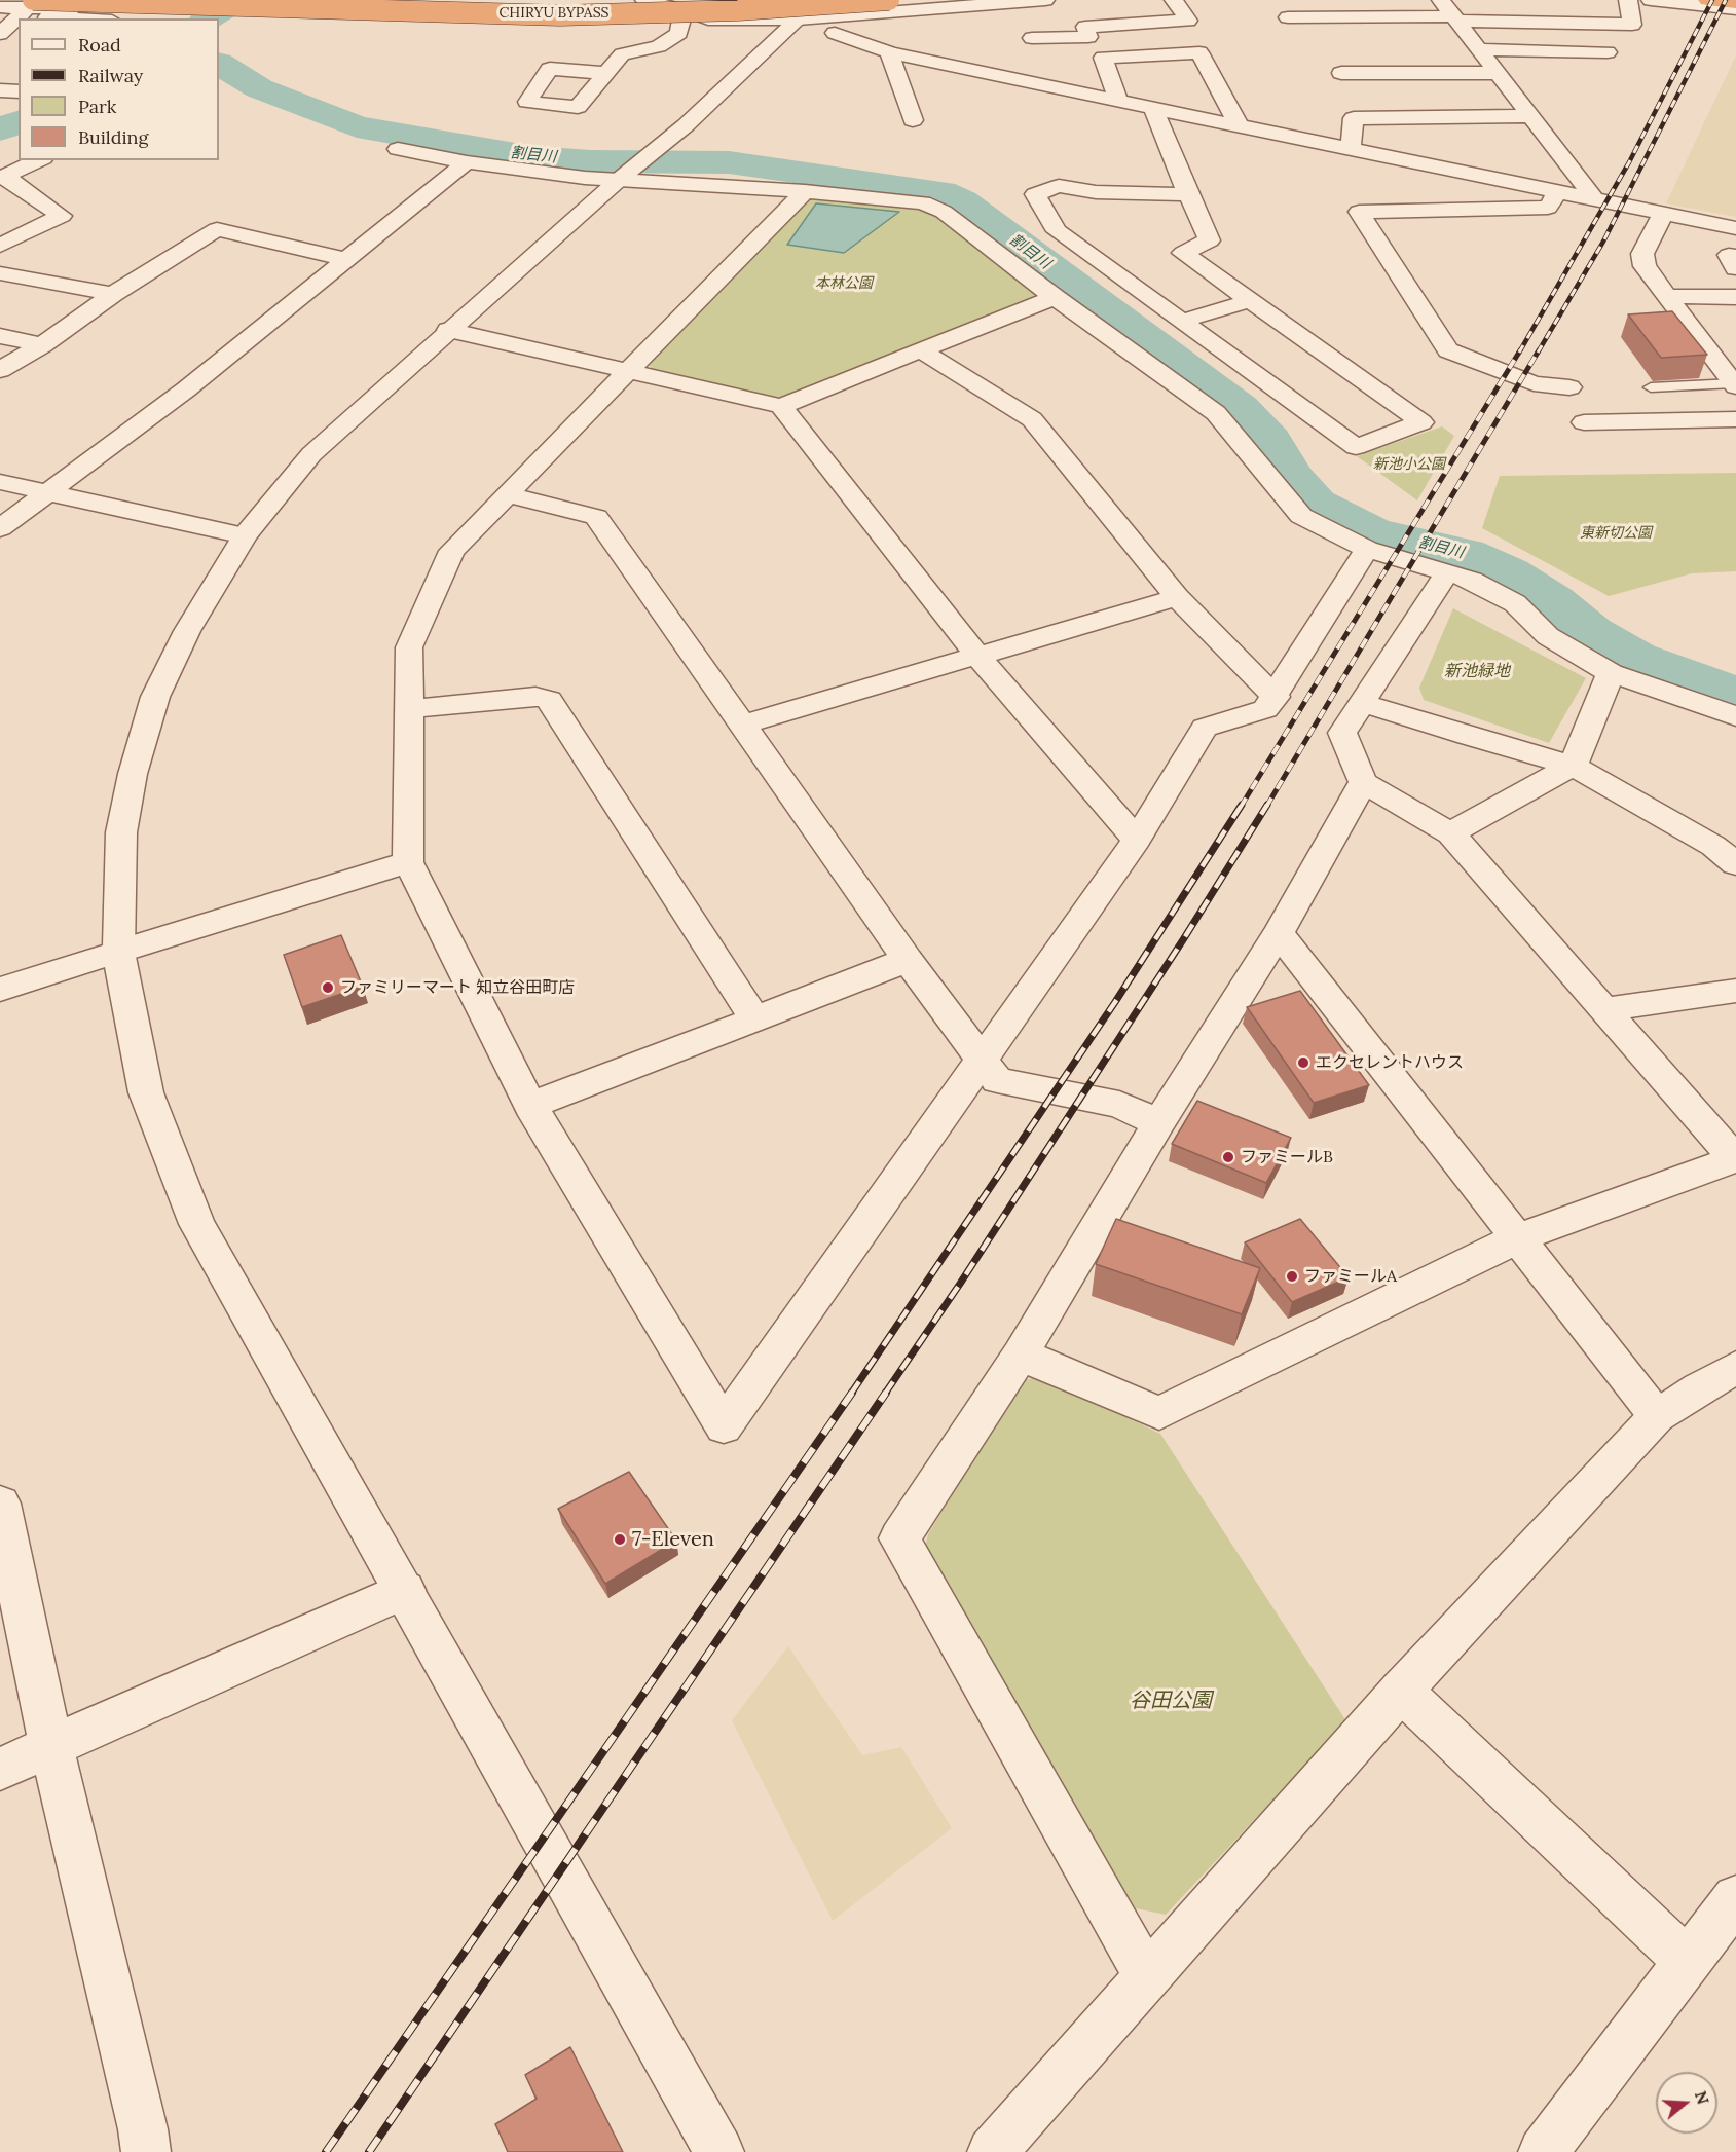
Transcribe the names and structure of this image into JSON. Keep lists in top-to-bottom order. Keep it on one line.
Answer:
{"streets":{"highway":["CHIRYU BYPASS"]},"water":["割目川"],"parks":["本林公園","新池小公園","東新切公園","新池緑地","谷田公園"],"places":["ファミリーマート 知立谷田町店","エクセレントハウス","ファミールB","ファミールA","7-Eleven"],"legend":["Road","Railway","Park","Building"],"north":"right"}
